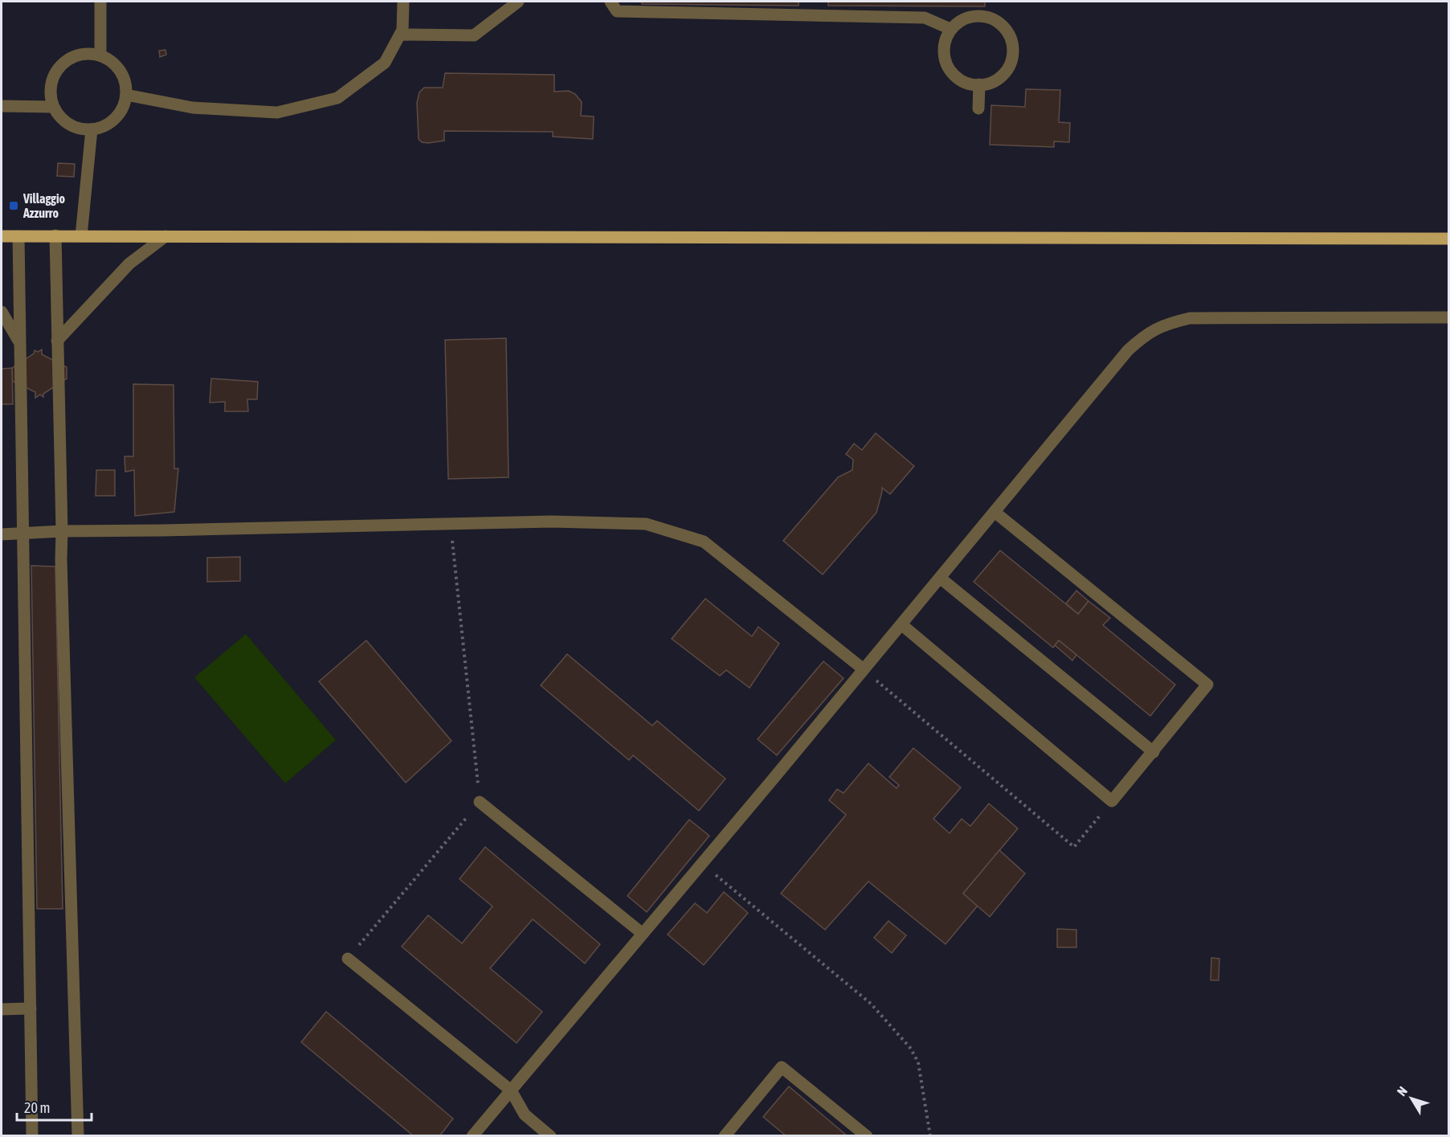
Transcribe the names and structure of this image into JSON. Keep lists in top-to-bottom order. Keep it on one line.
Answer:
{"places":{"transit":["Villaggio Azzurro"]},"scale_bar":"20 m","north":"top left"}
